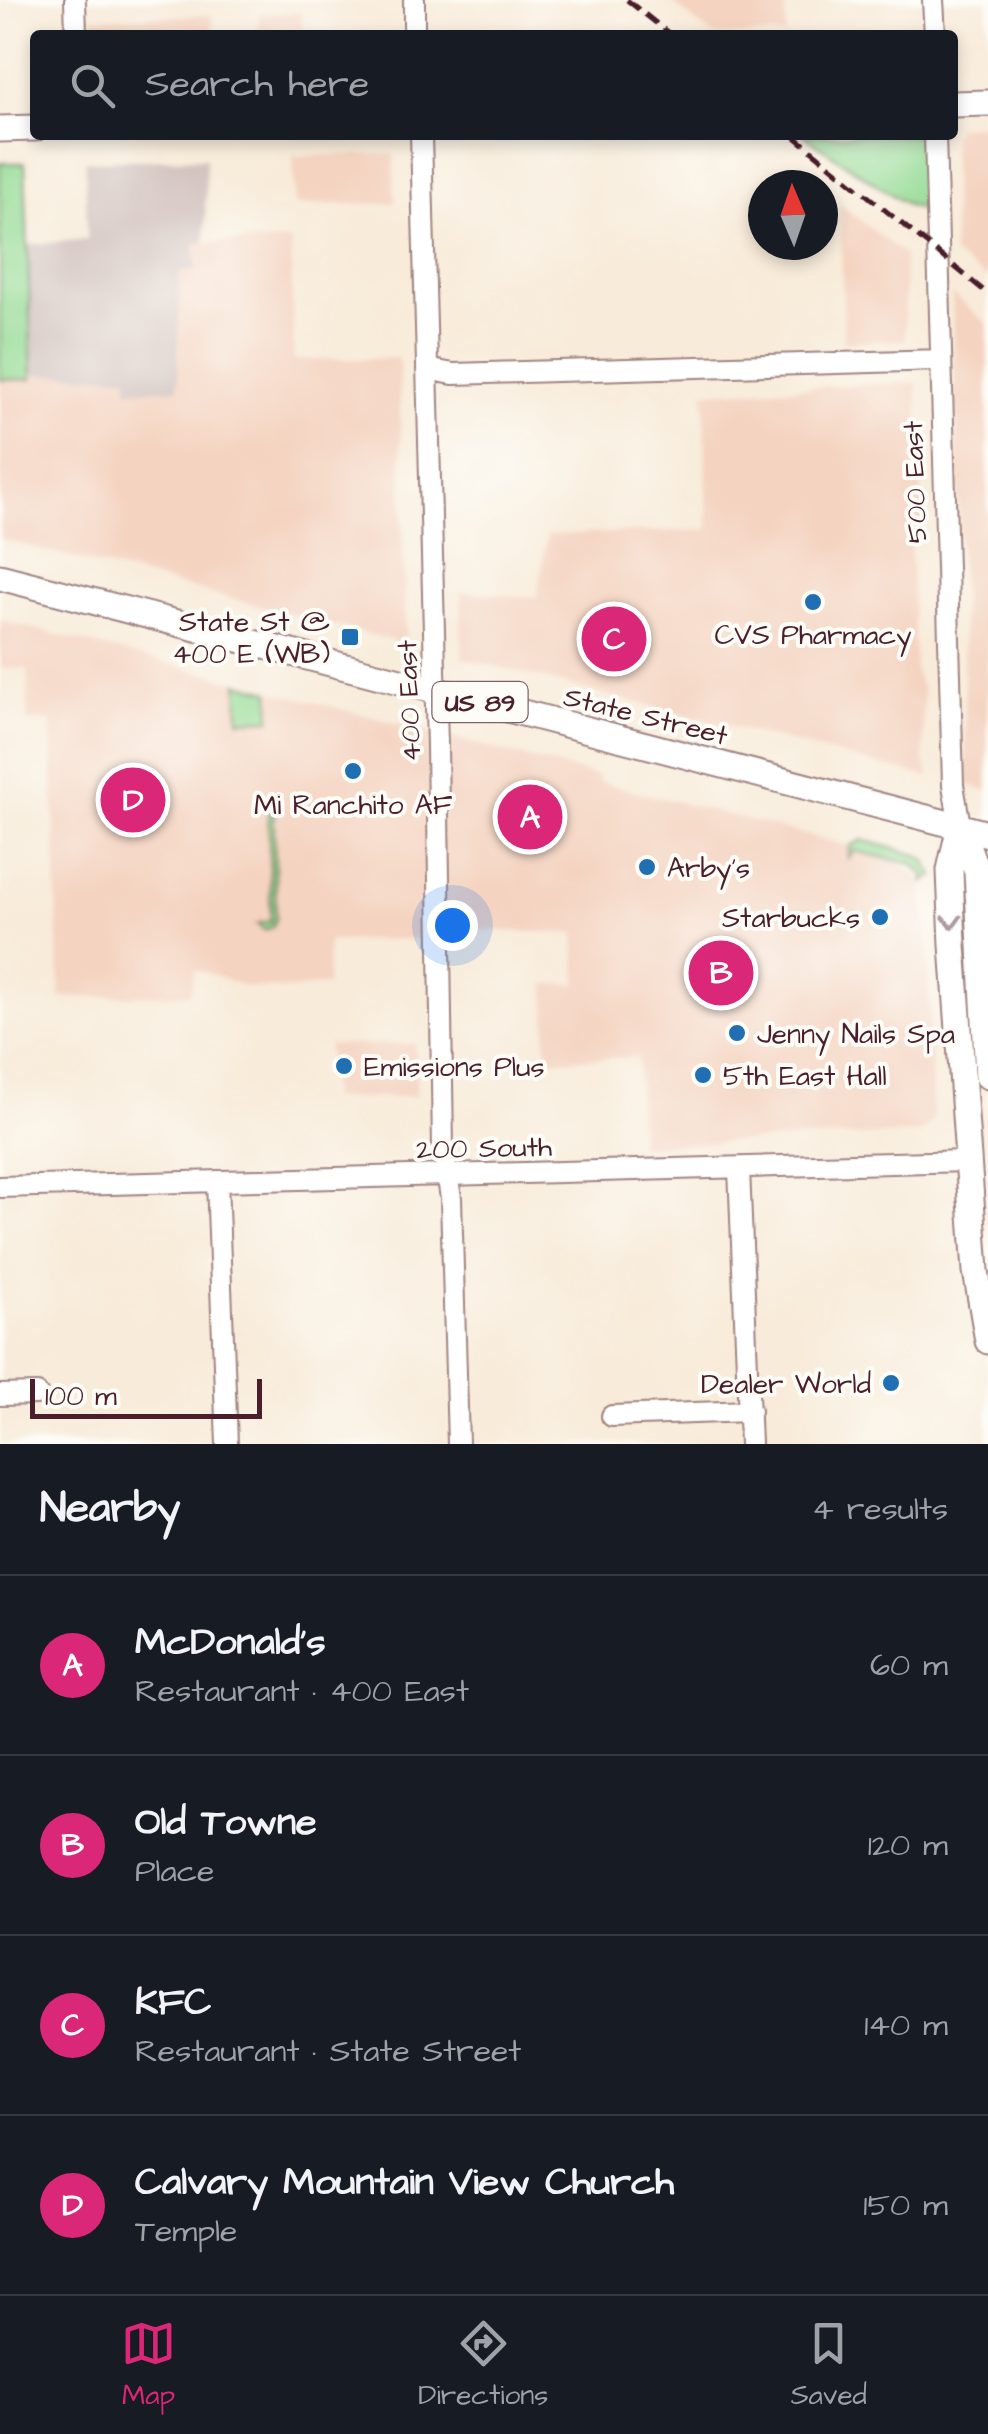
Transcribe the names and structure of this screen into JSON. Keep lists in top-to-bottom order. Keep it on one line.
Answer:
{"streets":{"main road":["500 East","US 89","State Street"],"street":["400 East","200 South"]},"crossings":[["500 East","State Street"],["500 East","200 South"],["400 East","State Street"],["400 East","200 South"]],"places":{"other":["CVS Pharmacy","Mi Ranchito AF","Arby's","Starbucks","Jenny Nails Spa","Emissions Plus","5th East Hall","Dealer World"],"transit":["State St @ 400 E (WB)"]},"scale_bar":"100 m","north":"top","page":{"search":"Search here","pins":["C","D","A","B"],"scale":"100 m","heading":["Nearby","4 results"],"list":[{"mark":"A","name":"McDonald's","note":"Restaurant · 400 East","value":"60 m"},{"mark":"B","name":"Old Towne","note":"Place","value":"120 m"},{"mark":"C","name":"KFC","note":"Restaurant · State Street","value":"140 m"},{"mark":"D","name":"Calvary Mountain View Church","note":"Temple","value":"150 m"}],"nav":["Map","Directions","Saved"]}}
